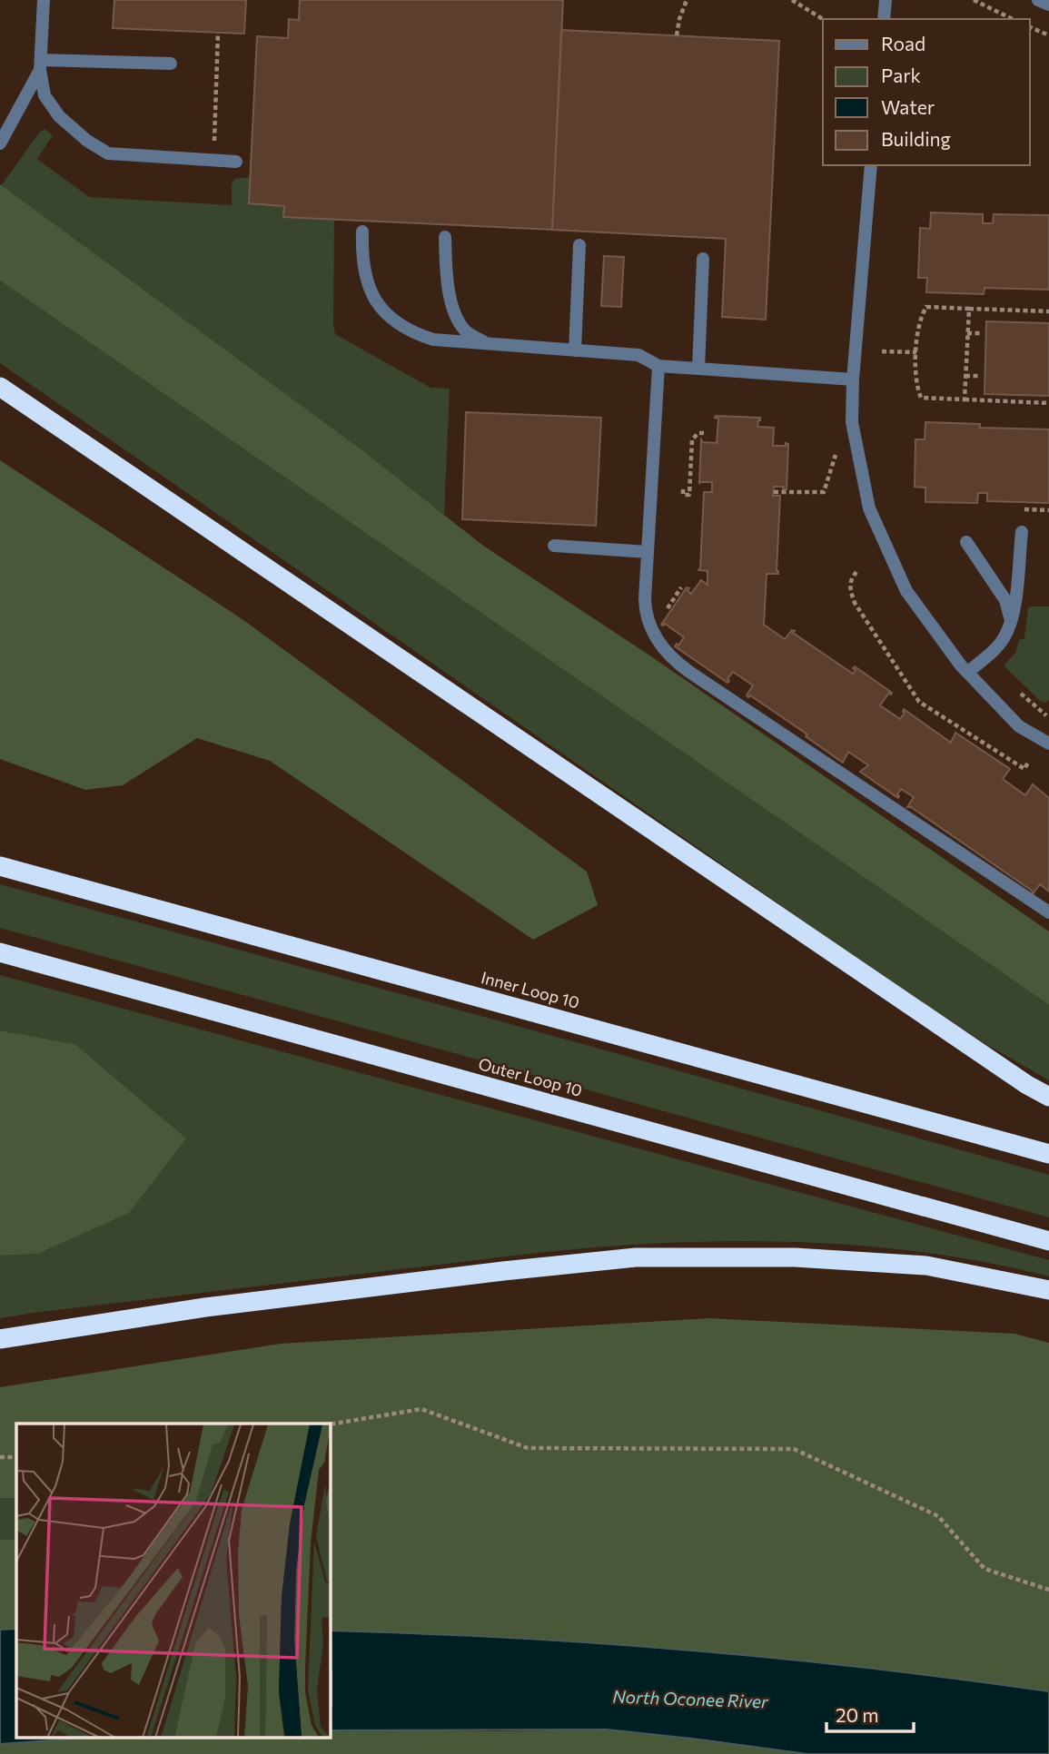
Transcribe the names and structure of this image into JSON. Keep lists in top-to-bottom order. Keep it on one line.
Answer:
{"streets":{"highway":["Inner Loop 10","Outer Loop 10"]},"water":["North Oconee River"],"legend":["Road","Park","Water","Building"],"scale_bar":"20 m"}
